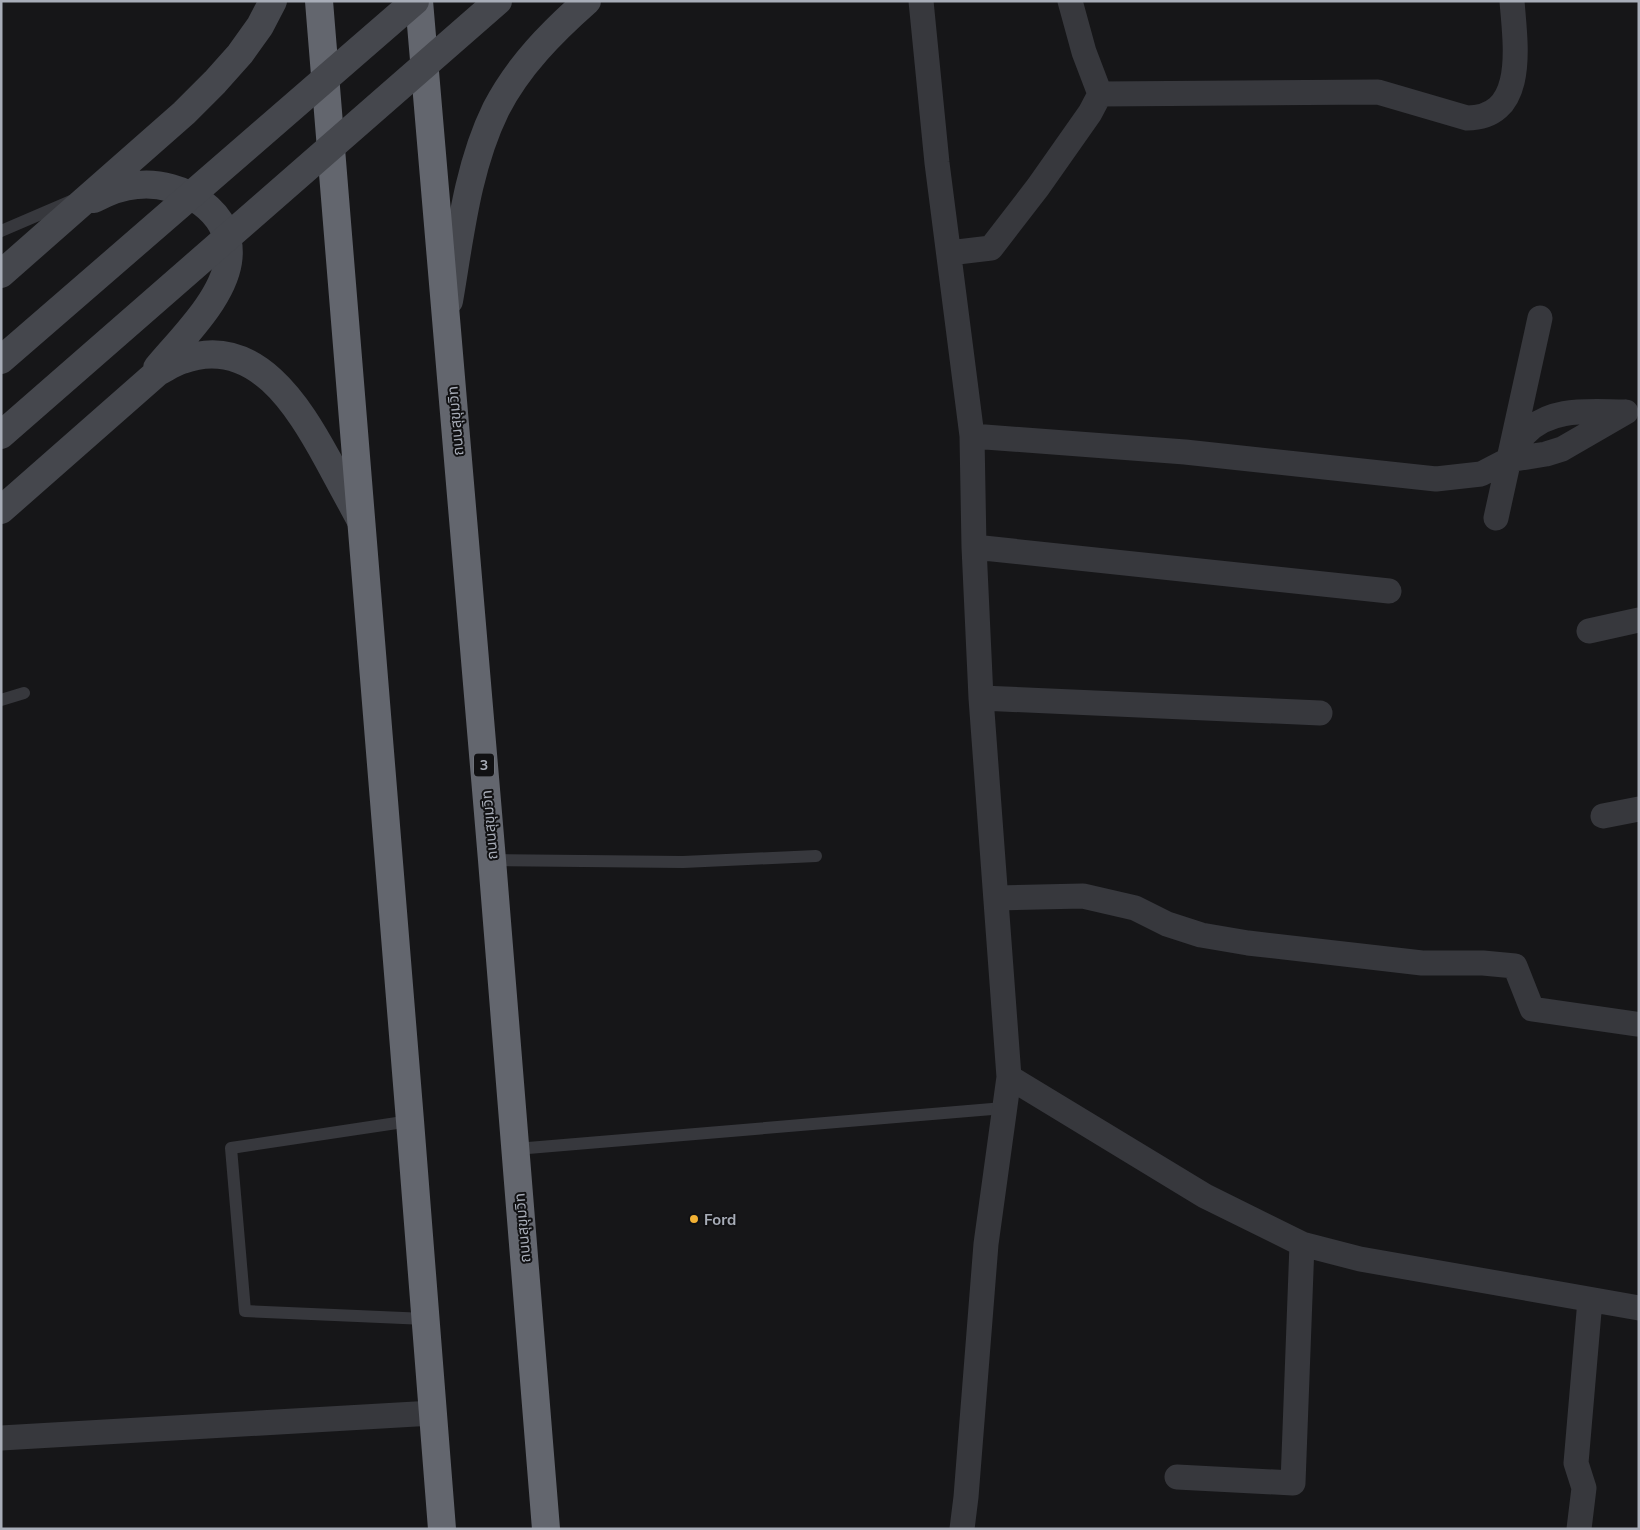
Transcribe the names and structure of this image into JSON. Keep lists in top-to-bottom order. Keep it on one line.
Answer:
{"streets":{"highway":["ถนนสุขุมวิท","3"]},"places":["Ford"]}
